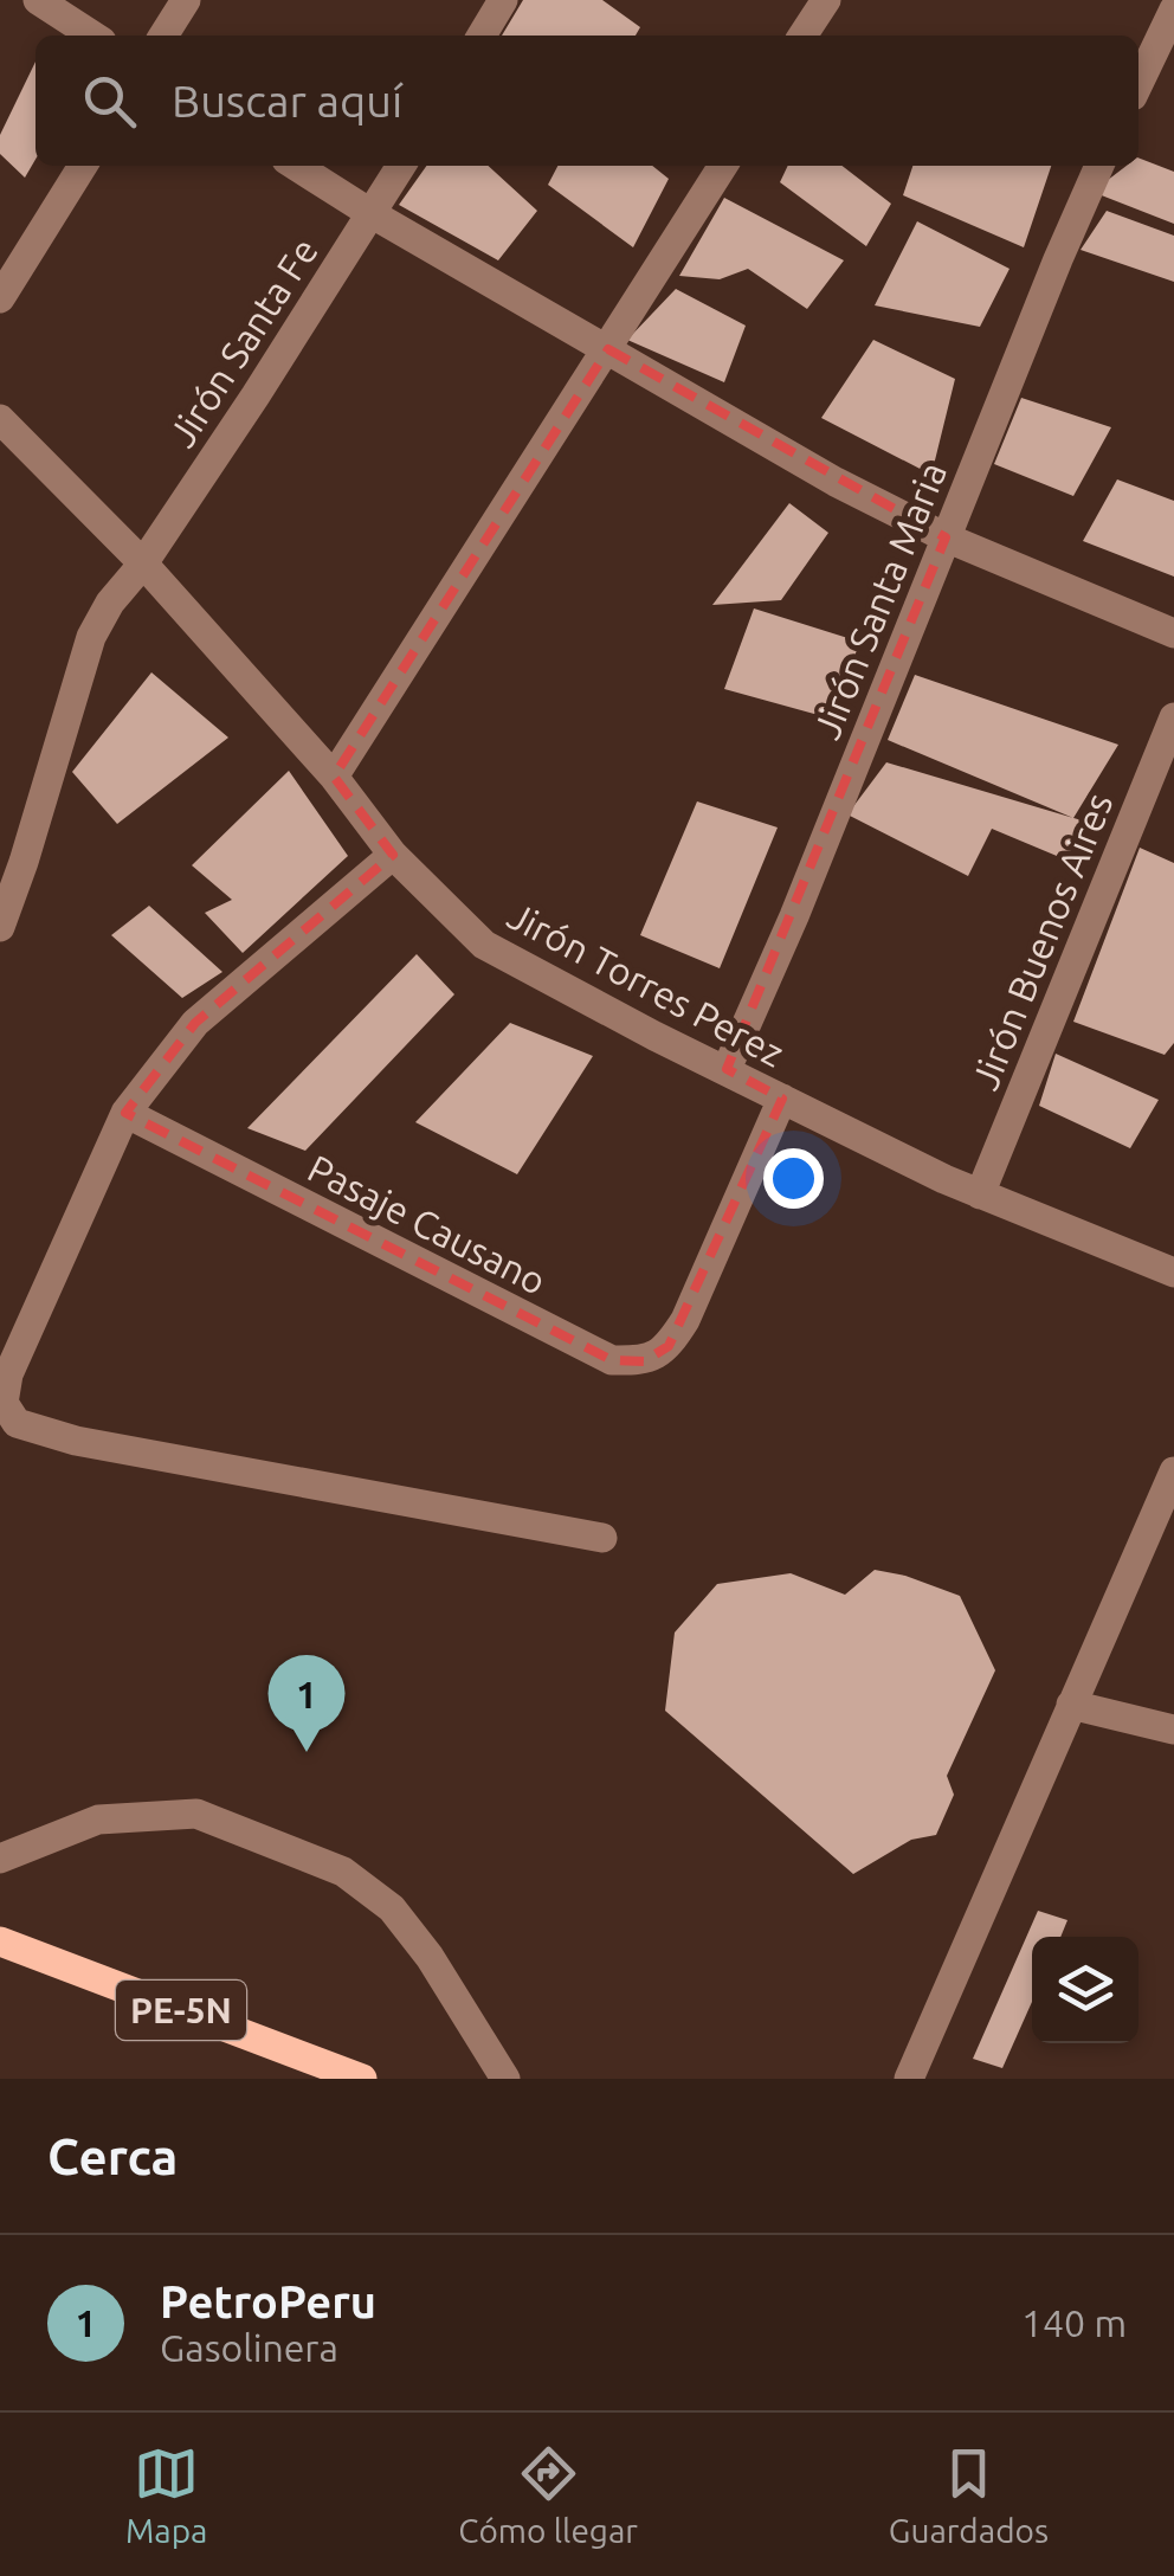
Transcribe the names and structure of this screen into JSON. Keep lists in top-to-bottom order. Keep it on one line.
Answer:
{"streets":{"main road":["PE-5N"],"street":["Jirón Santa Fe","Jirón Santa Maria","Jirón Buenos Aires","Jirón Torres Perez","Pasaje Causano"]},"crossings":[["Jirón Santa Fe","Jirón Torres Perez"],["Jirón Santa Maria","Jirón Torres Perez"],["Jirón Buenos Aires","Jirón Torres Perez"],["Jirón Torres Perez","Pasaje Causano"]],"page":{"search":"Buscar aquí","pins":"1","heading":"Cerca","list":[{"mark":"1","name":"PetroPeru","note":"Gasolinera","value":"140 m"}],"nav":["Mapa","Cómo llegar","Guardados"]}}
